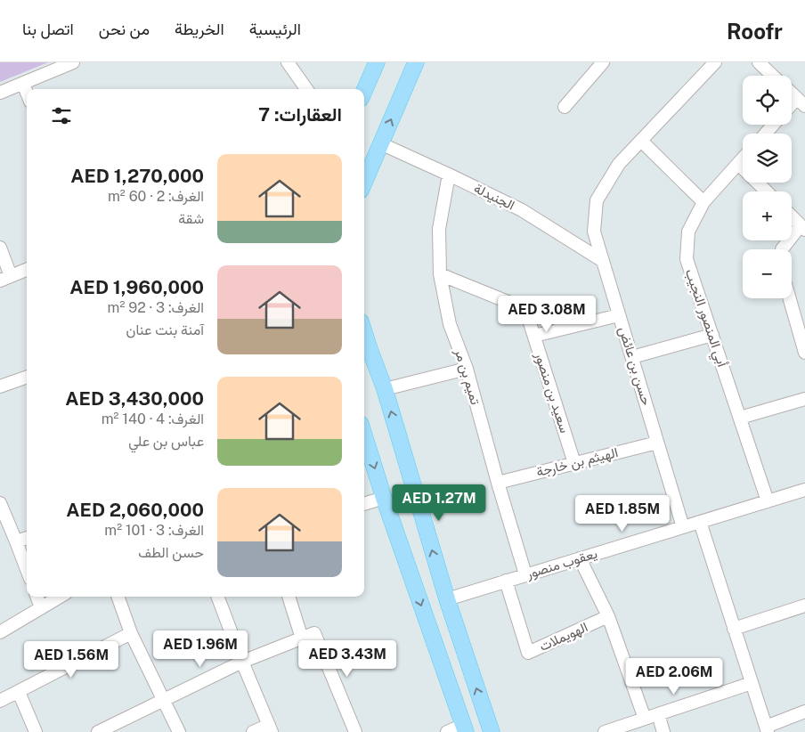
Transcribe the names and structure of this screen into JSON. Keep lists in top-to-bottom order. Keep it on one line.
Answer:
{"streets":{"street":["الجنيدلة","أبي المنصور النجيب","حسن بن عائض","تميم بن مر","سعيد بن منصور","الهيثم بن خارجة","يعقوب منصور","الهويملات"]},"crossings":[["الجنيدلة","حسن بن عائض"],["الجنيدلة","تميم بن مر"],["أبي المنصور النجيب","يعقوب منصور"],["حسن بن عائض","الهيثم بن خارجة"],["حسن بن عائض","يعقوب منصور"],["تميم بن مر","سعيد بن منصور"],["تميم بن مر","الهيثم بن خارجة"],["تميم بن مر","يعقوب منصور"],["سعيد بن منصور","الهيثم بن خارجة"],["يعقوب منصور","الهويملات"]],"page":{"header":"Roofr","nav":["الرئيسية","الخريطة","من نحن","اتصل بنا"],"map_buttons":["+","−"],"heading":"العقارات: 7","list":[{"name":"AED 1,270,000","note":"الغرف: 2 · 60 m² · شقة"},{"name":"AED 1,960,000","note":"الغرف: 3 · 92 m² · آمنة بنت عنان"},{"name":"AED 3,430,000","note":"الغرف: 4 · 140 m² · عباس بن علي"},{"name":"AED 2,060,000","note":"الغرف: 3 · 101 m² · حسن الطف"}],"price":["AED 3.08M","AED 1.27M","AED 1.85M","AED 1.96M","AED 3.43M","AED 1.56M","AED 2.06M"]}}
